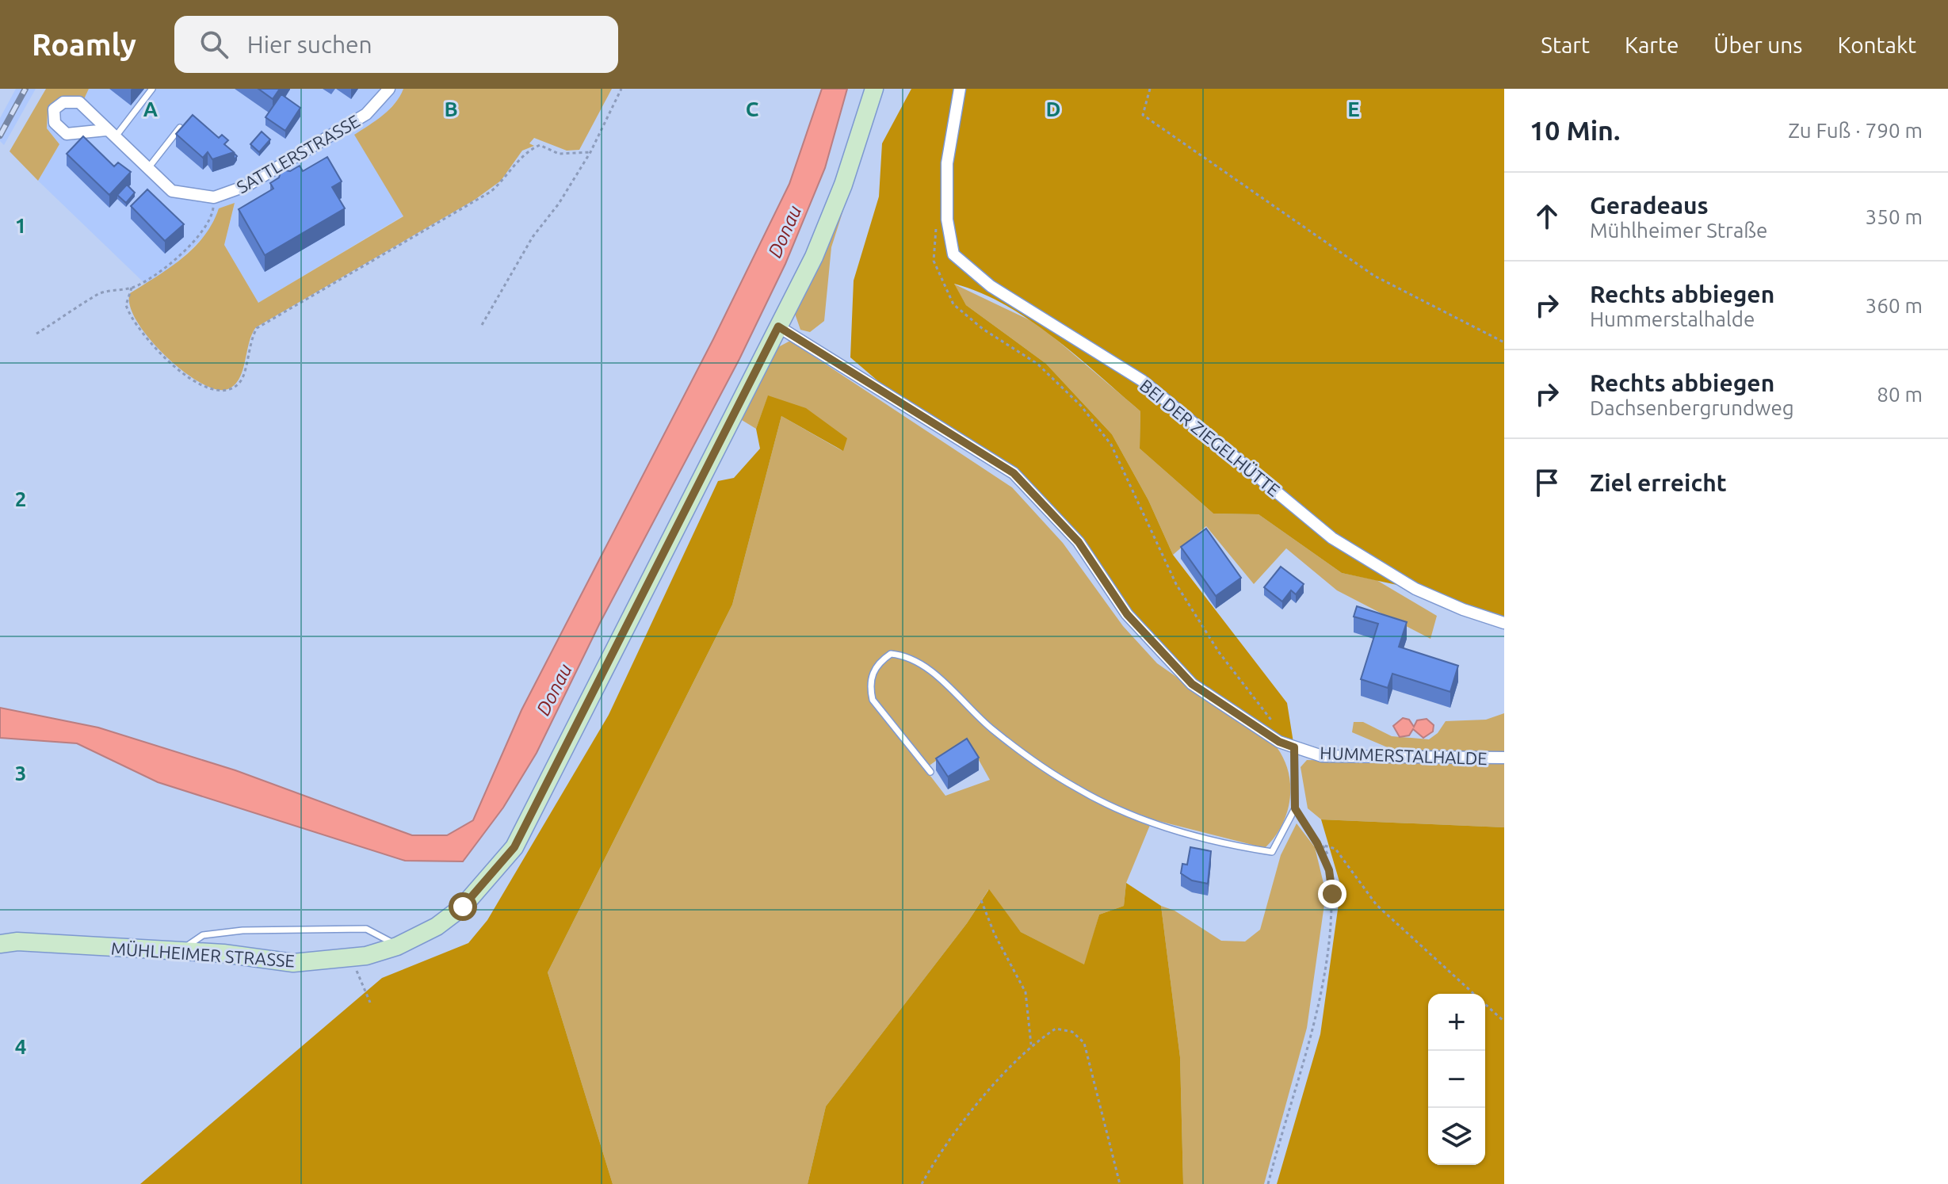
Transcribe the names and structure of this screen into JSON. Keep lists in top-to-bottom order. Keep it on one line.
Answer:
{"streets":{"main road":["MÜHLHEIMER STRASSE"],"street":["SATTLERSTRASSE","BEI DER ZIEGELHÜTTE","HUMMERSTALHALDE"]},"crossings":[["HUMMERSTALHALDE","MÜHLHEIMER STRASSE"]],"water":["Donau"],"page":{"header":"Roamly","search":"Hier suchen","nav":["Start","Karte","Über uns","Kontakt"],"heading":["10 Min.","Zu Fuß · 790 m"],"list":[["Geradeaus","Mühlheimer Straße","350 m"],["Rechts abbiegen","Hummerstalhalde","360 m"],["Rechts abbiegen","Dachsenbergrundweg","80 m"],"Ziel erreicht"],"map_buttons":["+","−"]},"grid":{"columns":["A","B","C","D","E"],"rows":["1","2","3","4"]}}
